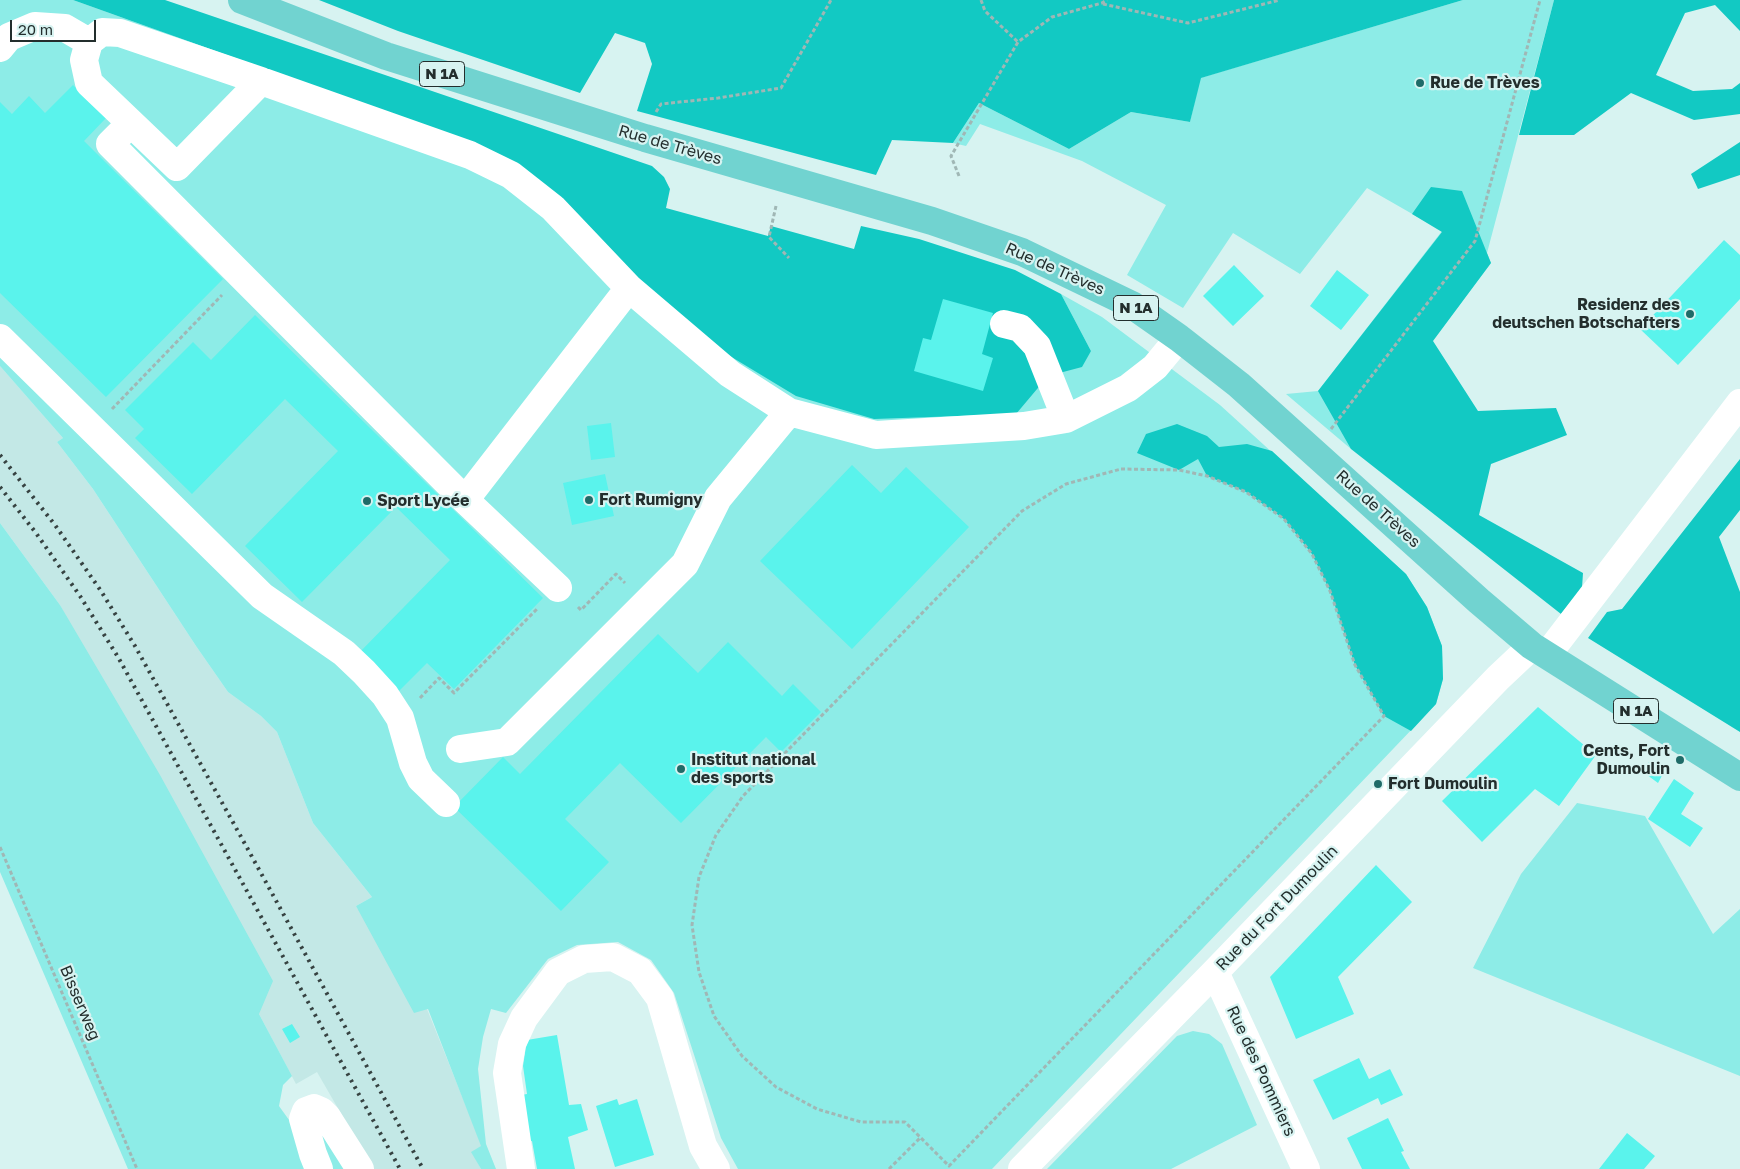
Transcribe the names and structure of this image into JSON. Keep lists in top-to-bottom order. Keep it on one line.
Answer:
{"streets":{"main road":["N 1A","Rue de Trèves"],"street":["Rue du Fort Dumoulin","Rue des Pommiers"],"path":["Bisserweg"]},"crossings":[["Rue de Trèves","Rue du Fort Dumoulin"],["Rue du Fort Dumoulin","Rue des Pommiers"]],"places":["Rue de Trèves","Residenz des deutschen Botschafters","Fort Rumigny","Sport Lycée","Cents, Fort Dumoulin","Institut national des sports","Fort Dumoulin"],"scale_bar":"20 m"}
